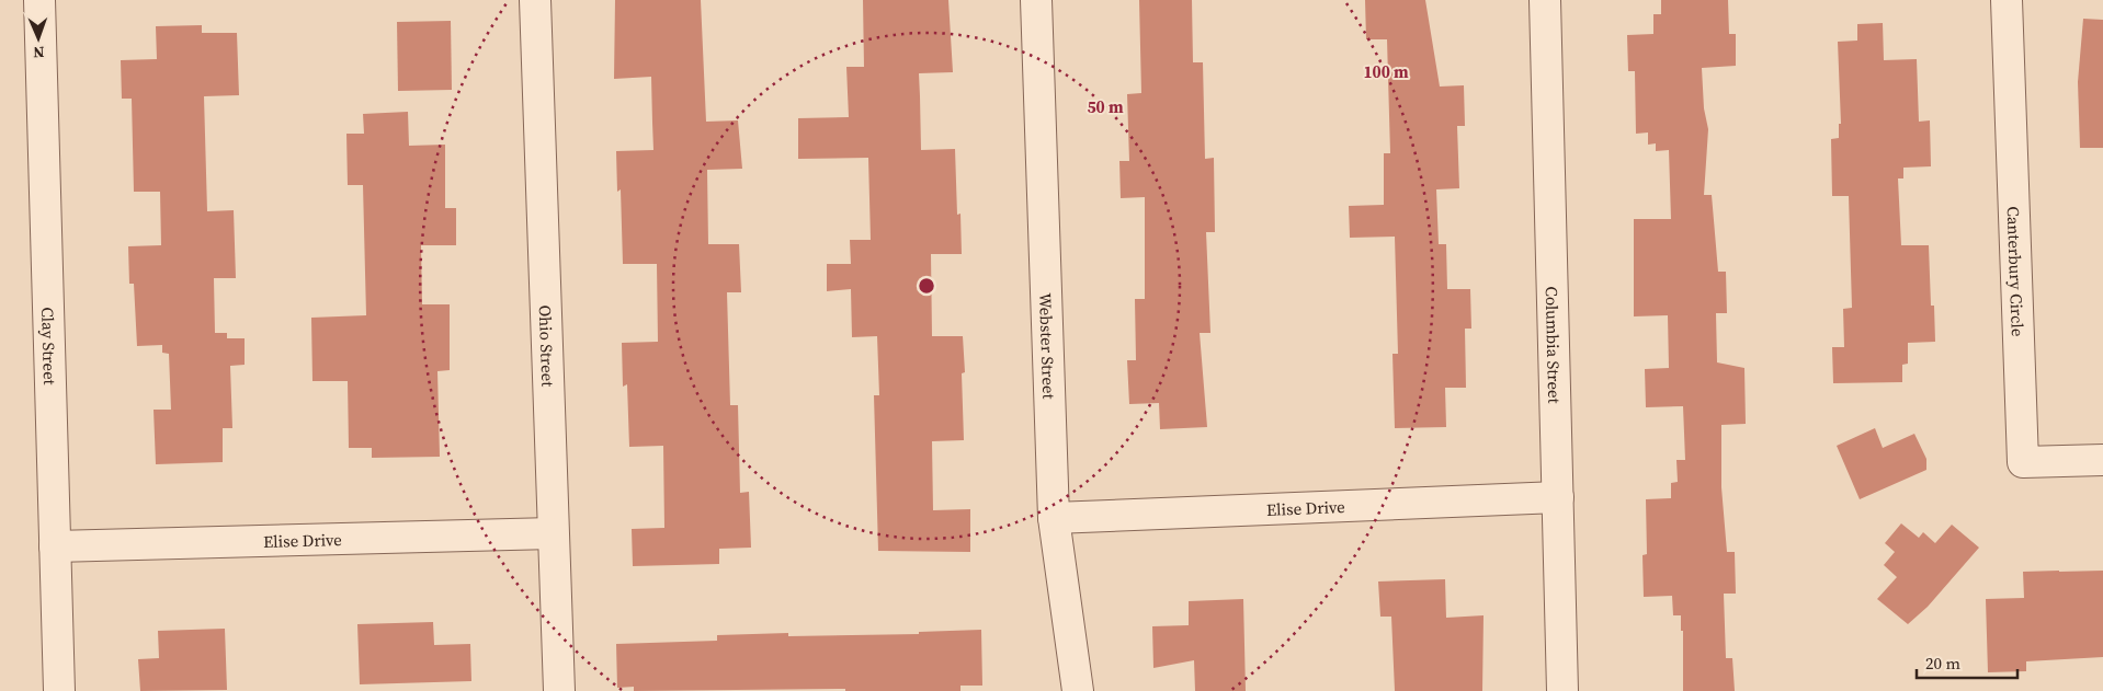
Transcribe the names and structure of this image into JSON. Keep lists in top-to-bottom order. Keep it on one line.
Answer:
{"streets":{"street":["Canterbury Circle","Columbia Street","Clay Street","Ohio Street","Webster Street","Elise Drive"]},"crossings":[["Columbia Street","Elise Drive"],["Clay Street","Elise Drive"],["Ohio Street","Elise Drive"],["Webster Street","Elise Drive"]],"scale_bar":"20 m","north":"bottom","rings":["100 m","50 m"]}
